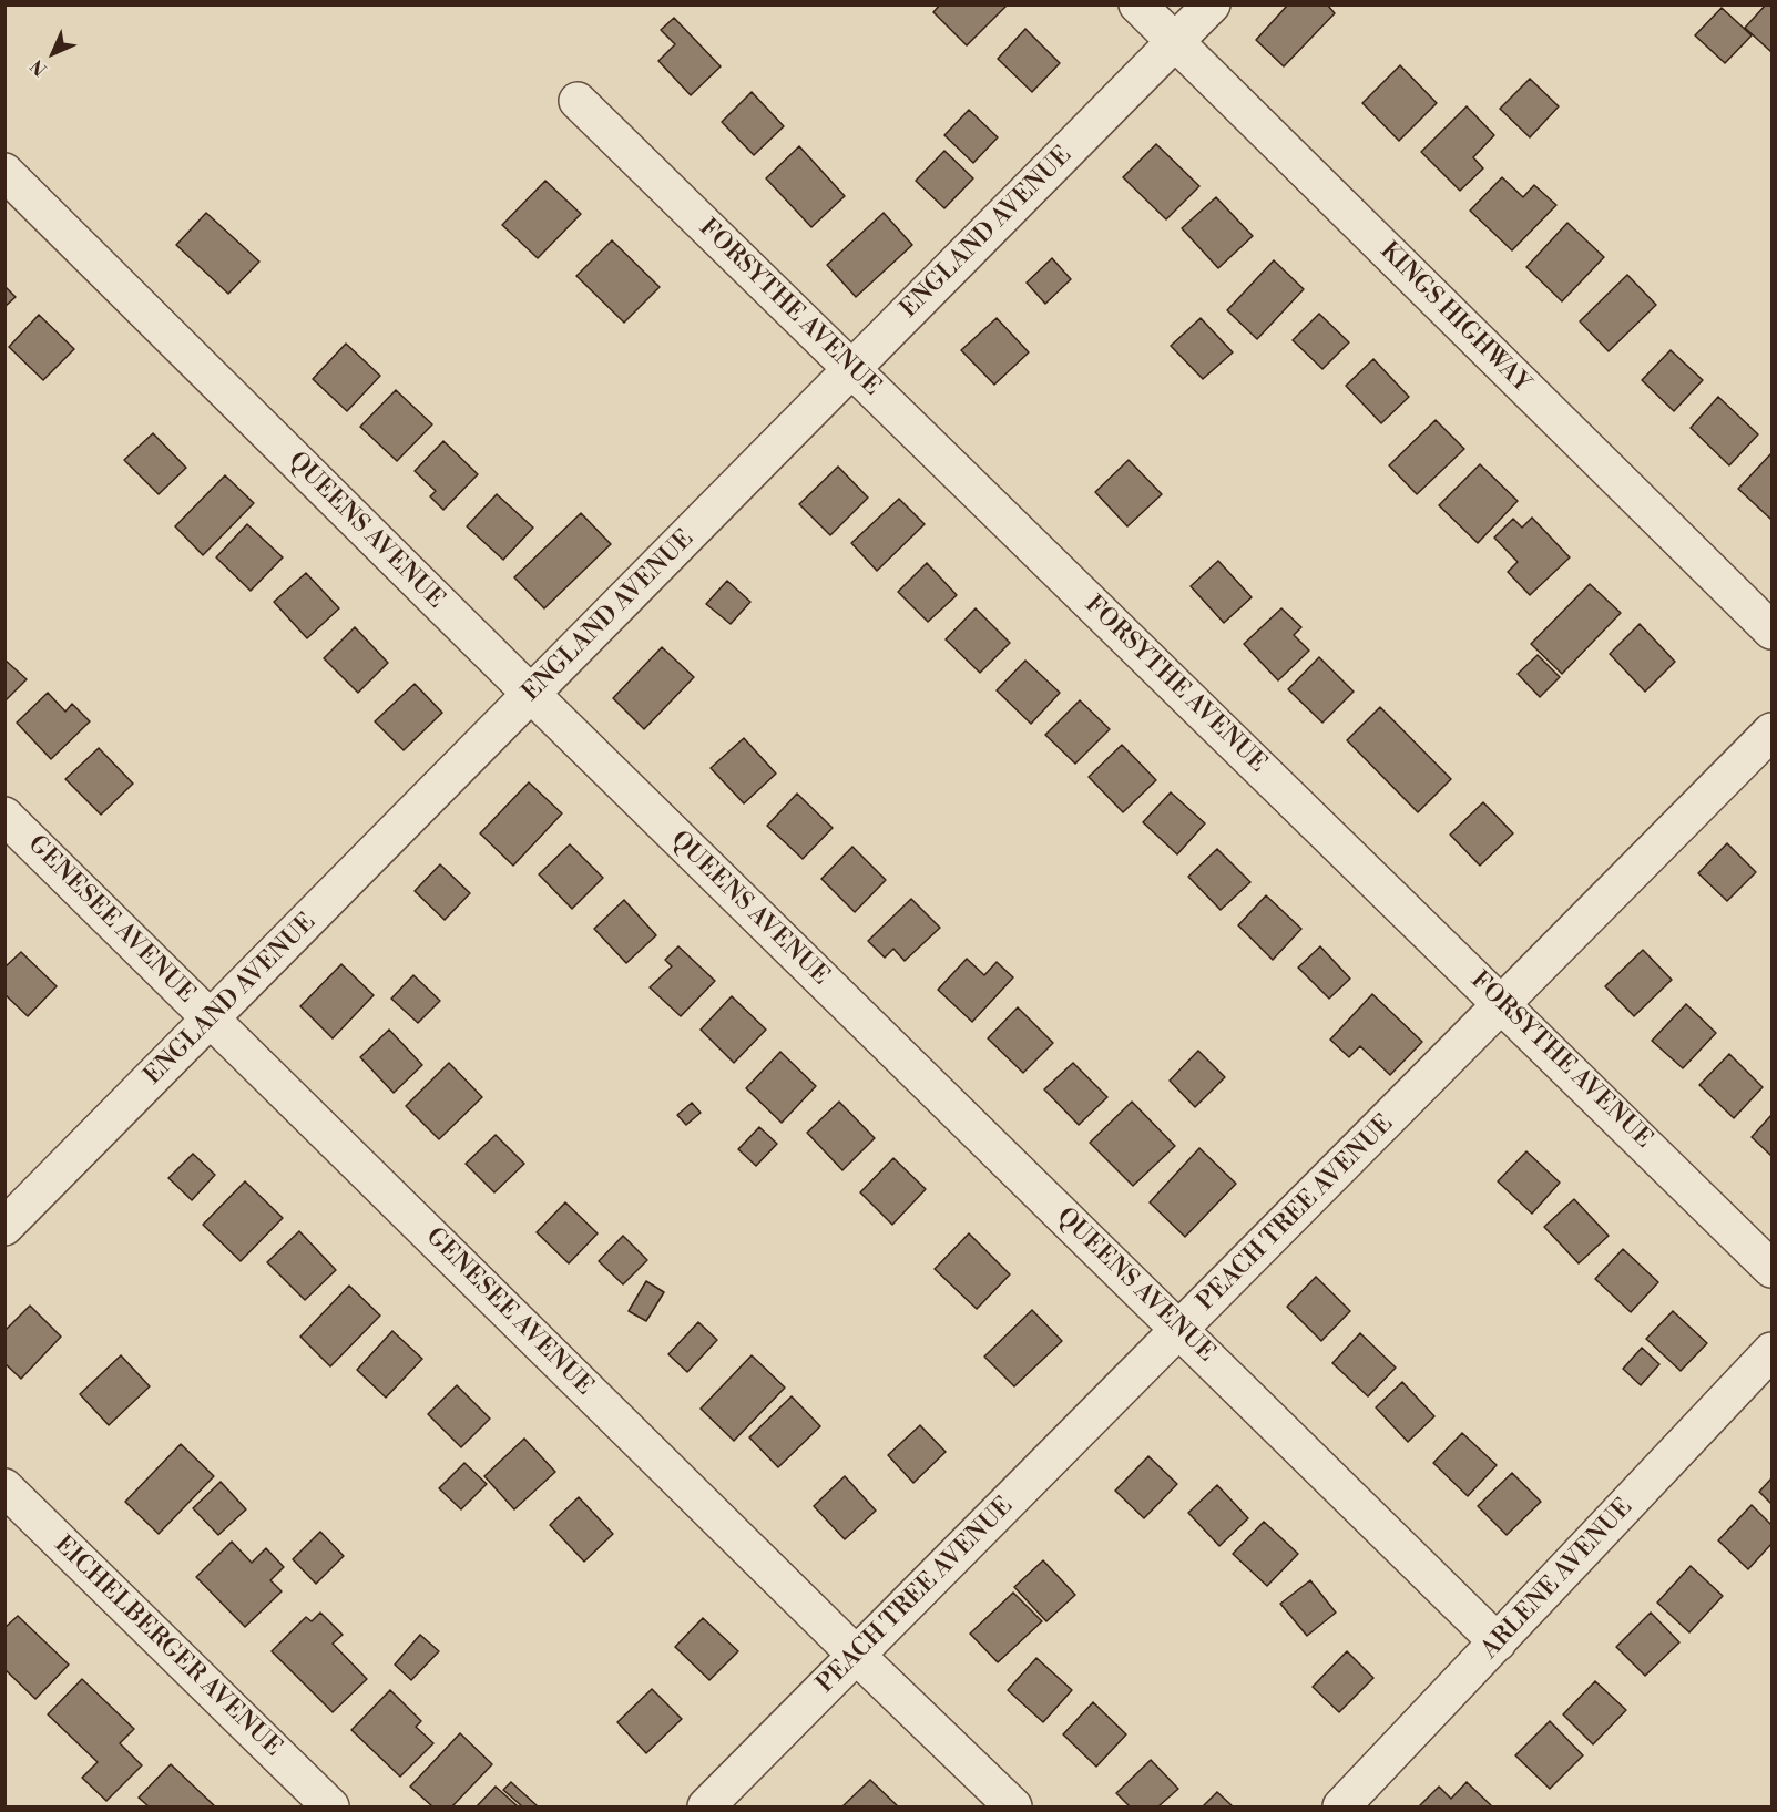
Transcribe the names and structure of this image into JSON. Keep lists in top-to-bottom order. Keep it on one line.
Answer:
{"streets":{"street":["ENGLAND AVENUE","FORSYTHE AVENUE","KINGS HIGHWAY","QUEENS AVENUE","GENESEE AVENUE","PEACH TREE AVENUE","ARLENE AVENUE","EICHELBERGER AVENUE"]},"crossings":[["ENGLAND AVENUE","FORSYTHE AVENUE"],["ENGLAND AVENUE","KINGS HIGHWAY"],["ENGLAND AVENUE","QUEENS AVENUE"],["ENGLAND AVENUE","GENESEE AVENUE"],["FORSYTHE AVENUE","PEACH TREE AVENUE"],["QUEENS AVENUE","PEACH TREE AVENUE"],["QUEENS AVENUE","ARLENE AVENUE"],["GENESEE AVENUE","PEACH TREE AVENUE"]],"north":"bottom left"}
